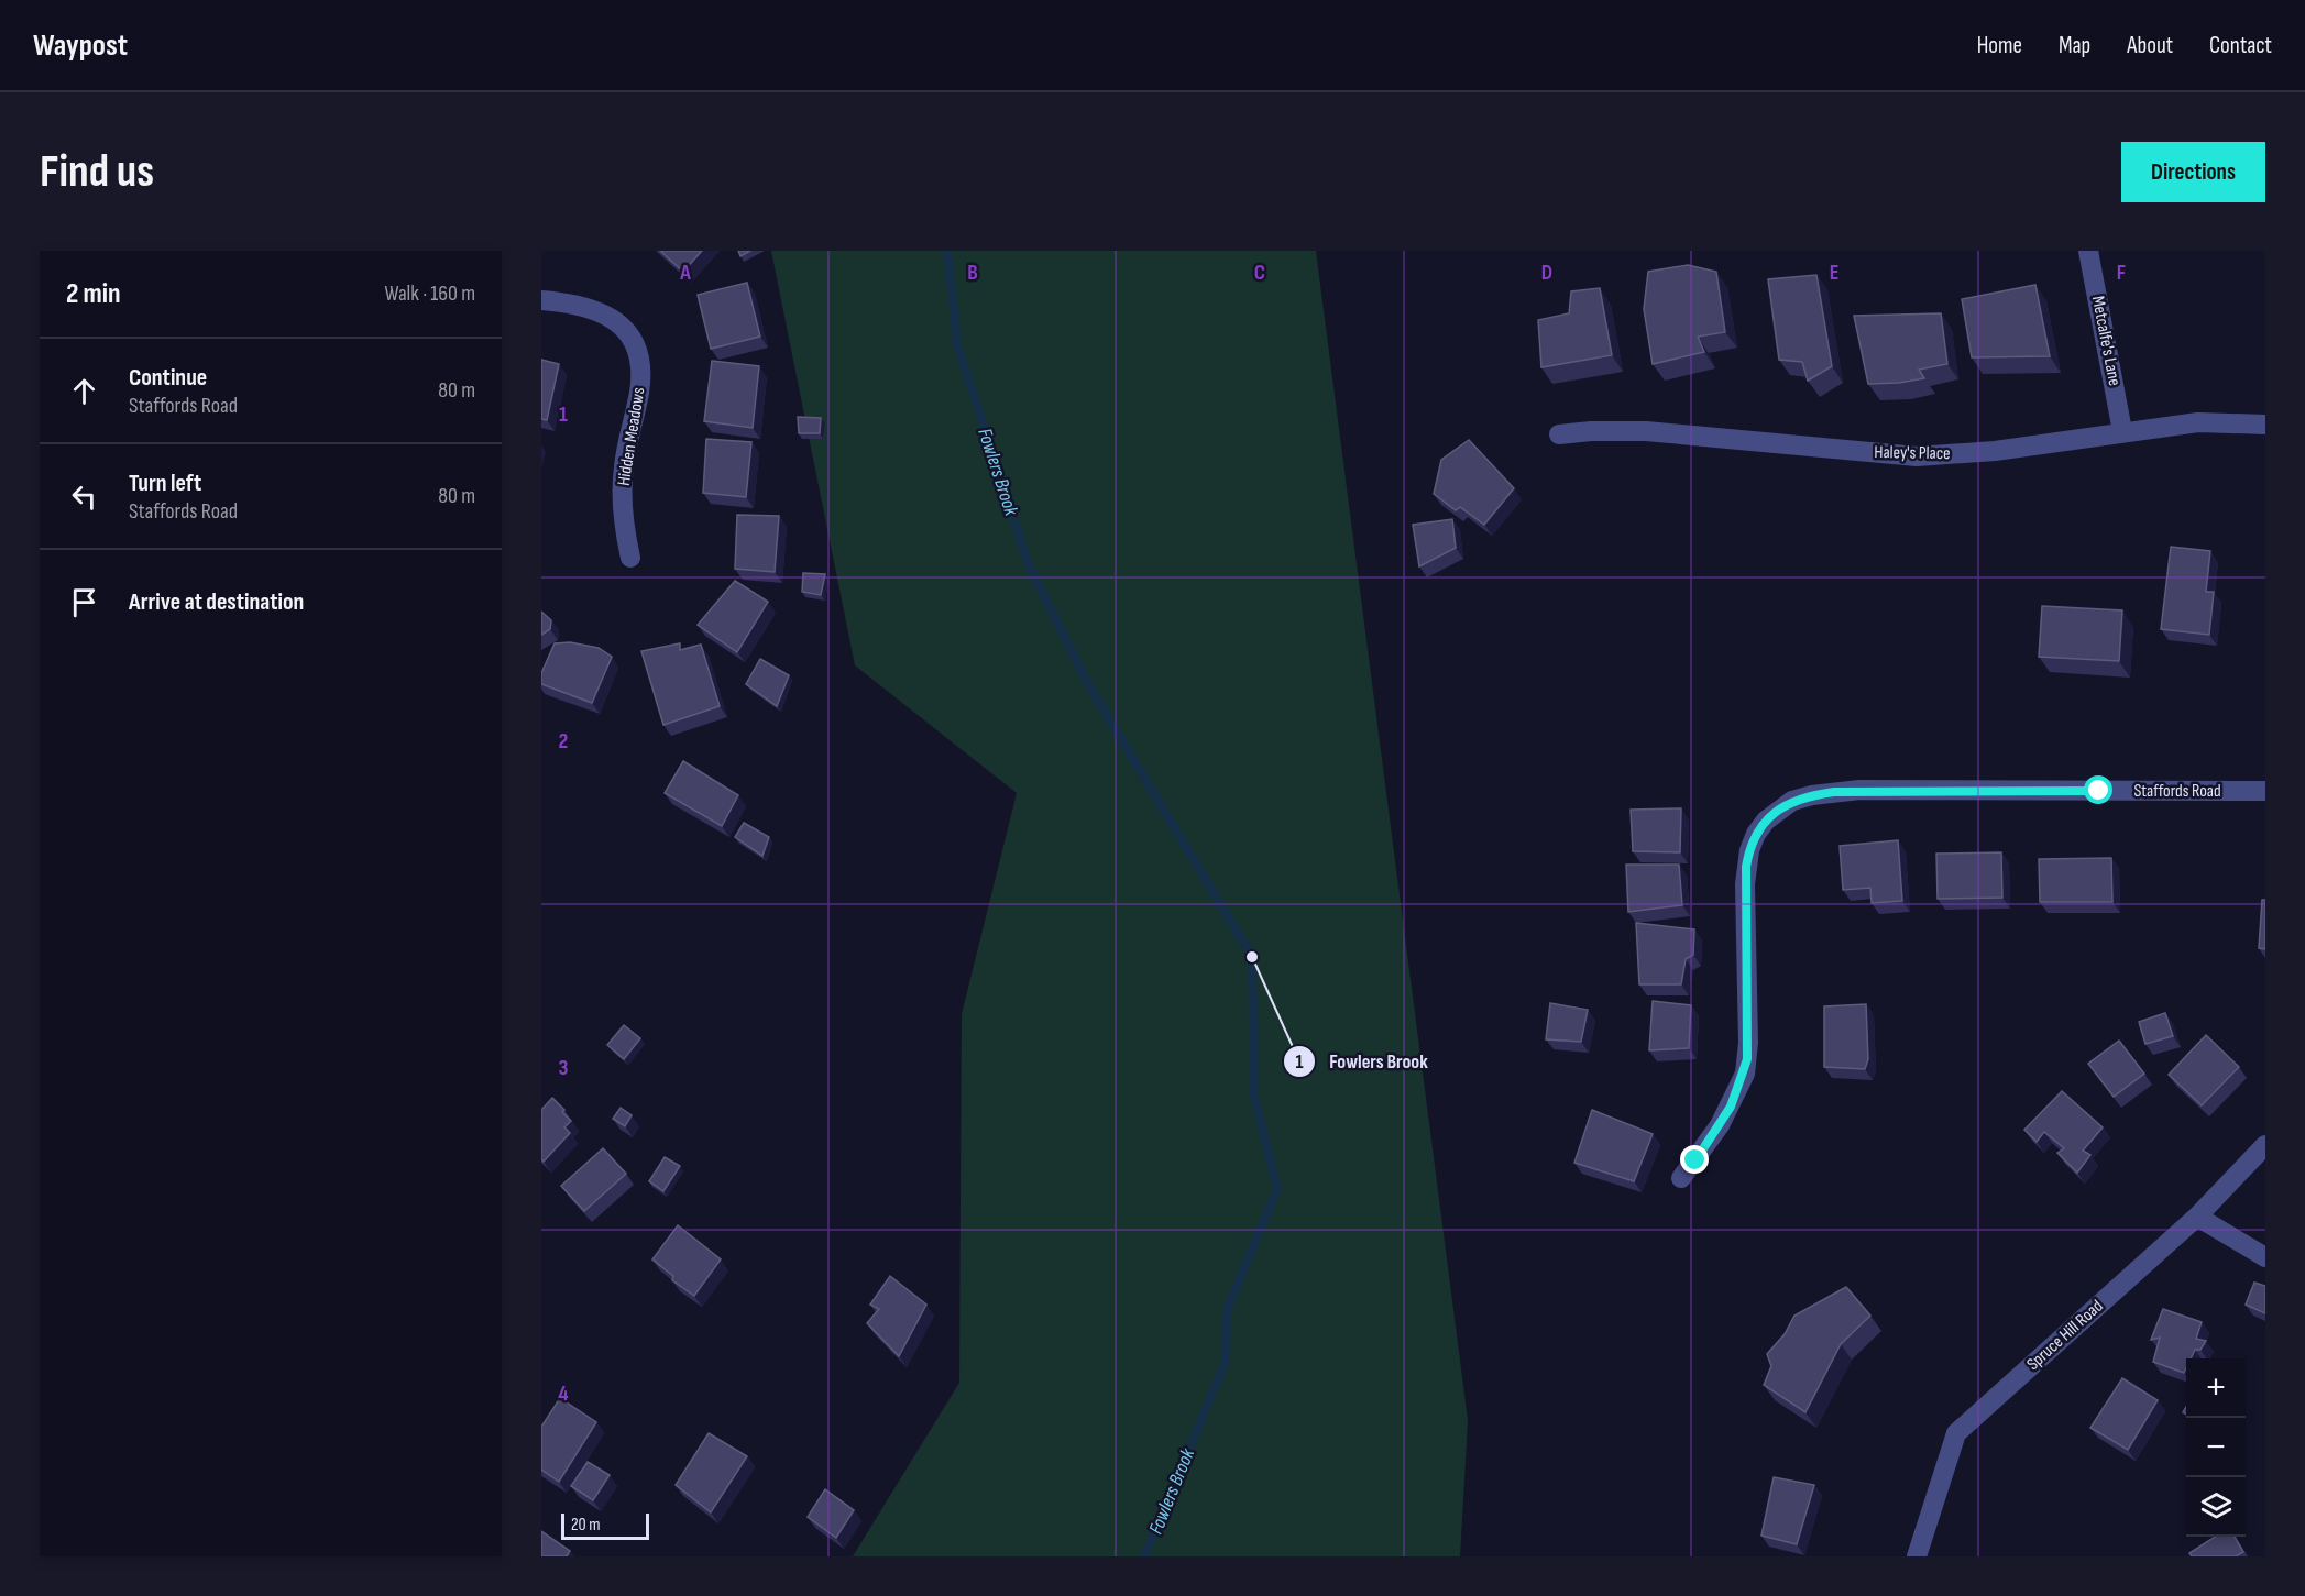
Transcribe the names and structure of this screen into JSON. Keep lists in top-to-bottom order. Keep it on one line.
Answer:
{"streets":{"street":["Metcalfe's Lane","Hidden Meadows","Haley's Place","Staffords Road","Spruce Hill Road"]},"crossings":[["Metcalfe's Lane","Haley's Place"]],"water":["Fowlers Brook"],"places":["Fowlers Brook"],"scale_bar":"20 m","page":{"header":"Waypost","nav":["Home","Map","About","Contact"],"buttons":"Directions","title":"Find us","heading":["2 min","Walk · 160 m"],"list":[["Continue","Staffords Road","80 m"],["Turn left","Staffords Road","80 m"],"Arrive at destination"],"map_buttons":["+","−"],"scale":"20 m"},"grid":{"columns":["A","B","C","D","E","F"],"rows":["1","2","3","4"]}}
